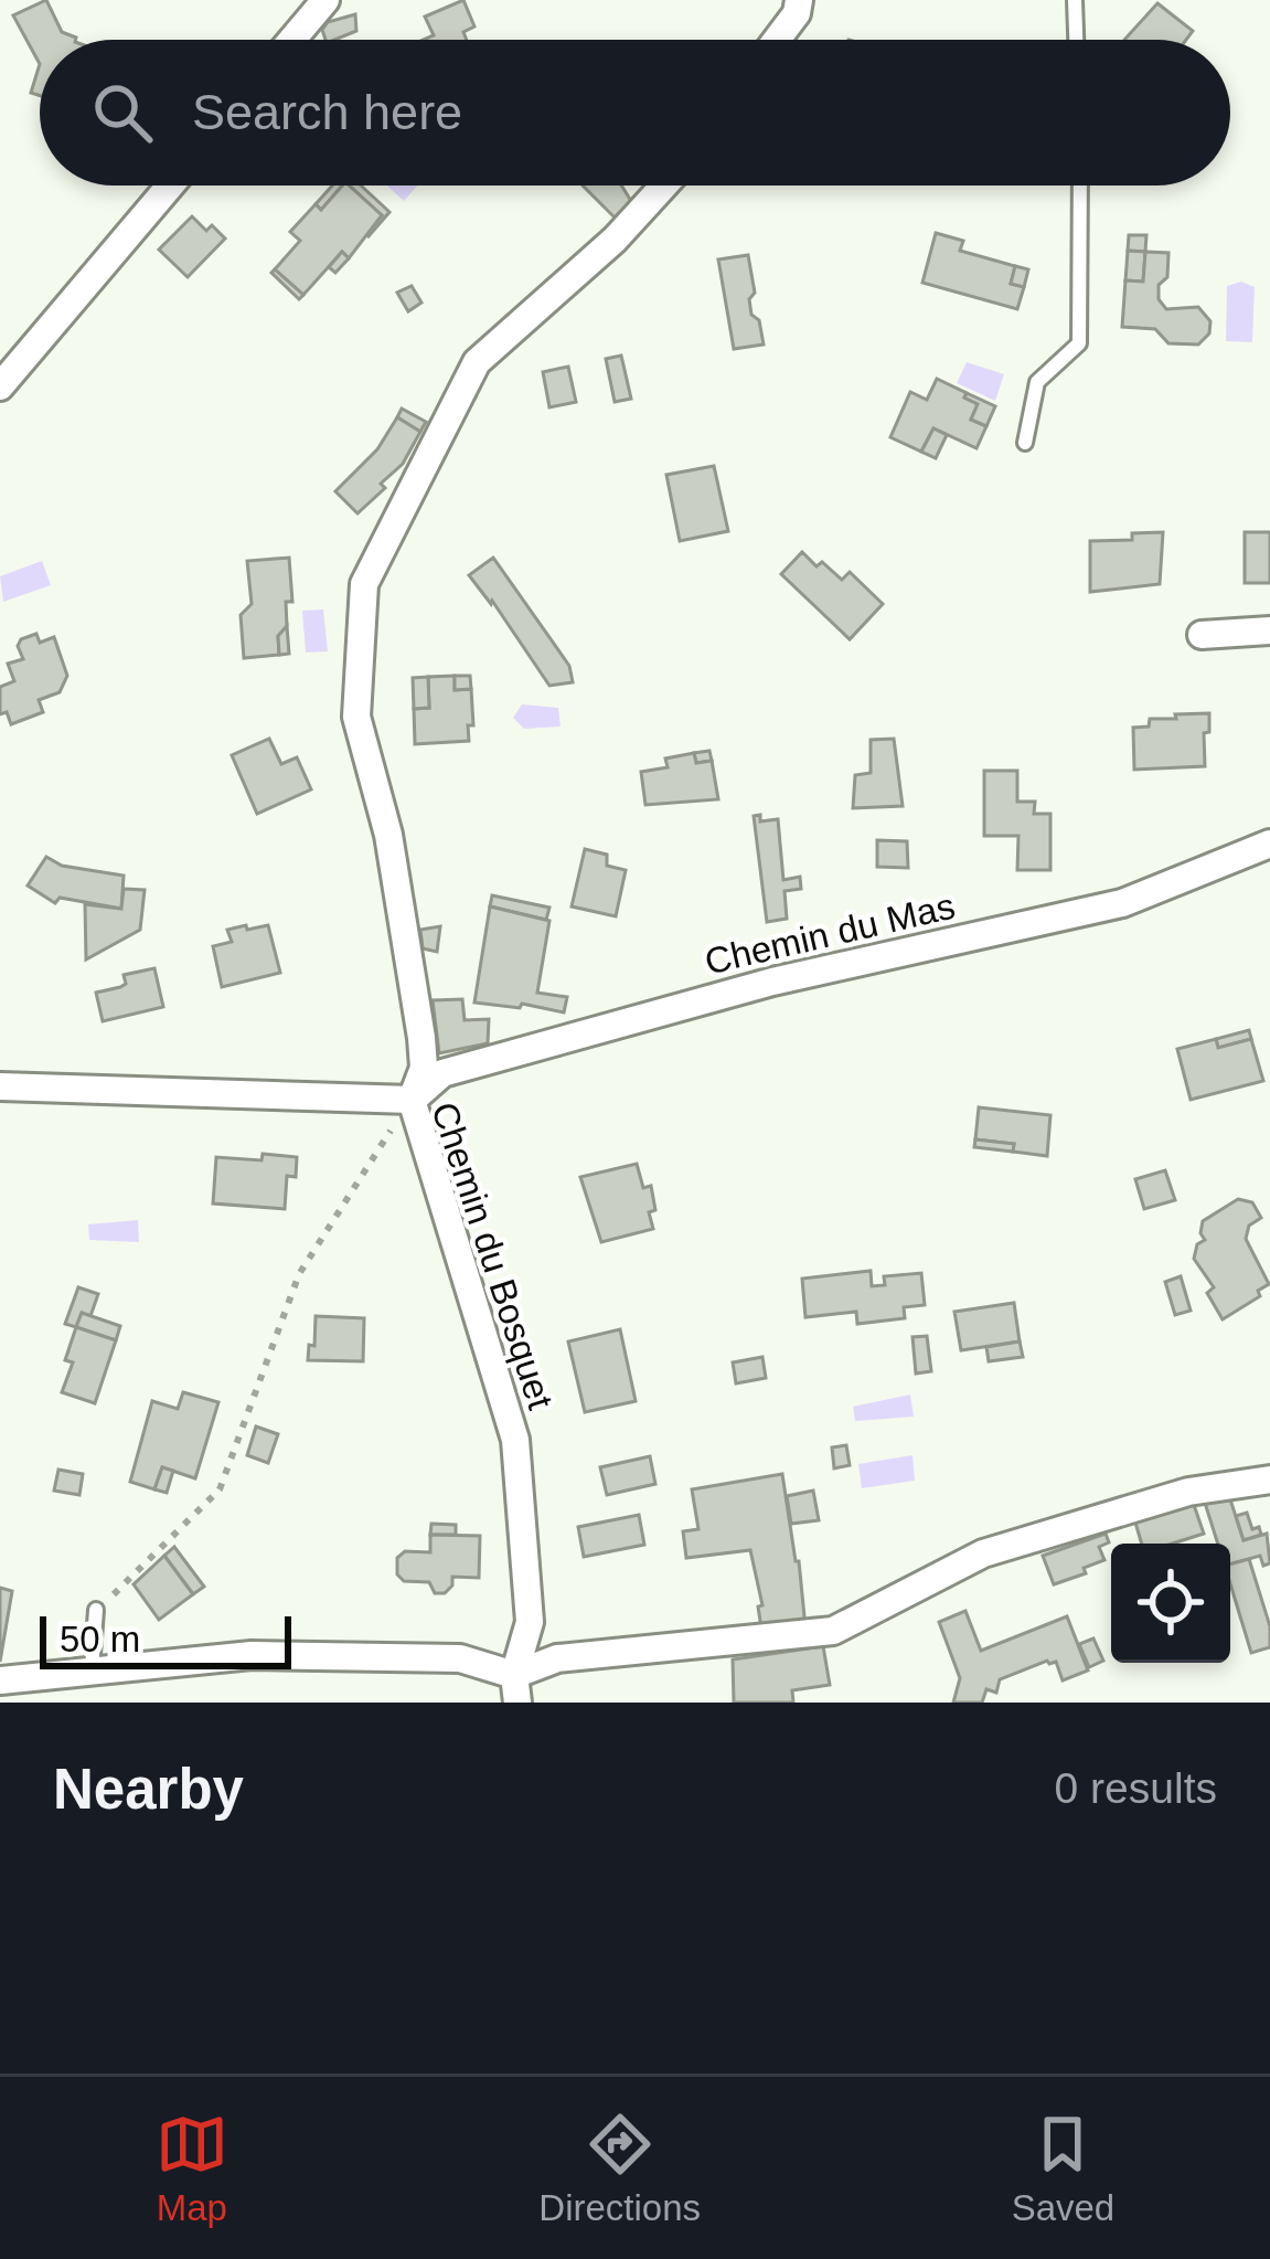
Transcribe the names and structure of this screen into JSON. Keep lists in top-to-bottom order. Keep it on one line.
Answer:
{"streets":{"street":["Chemin du Mas","Chemin du Bosquet"]},"crossings":[["Chemin du Mas","Chemin du Bosquet"]],"scale_bar":"50 m","page":{"search":"Search here","scale":"50 m","heading":["Nearby","0 results"],"nav":["Map","Directions","Saved"]}}
